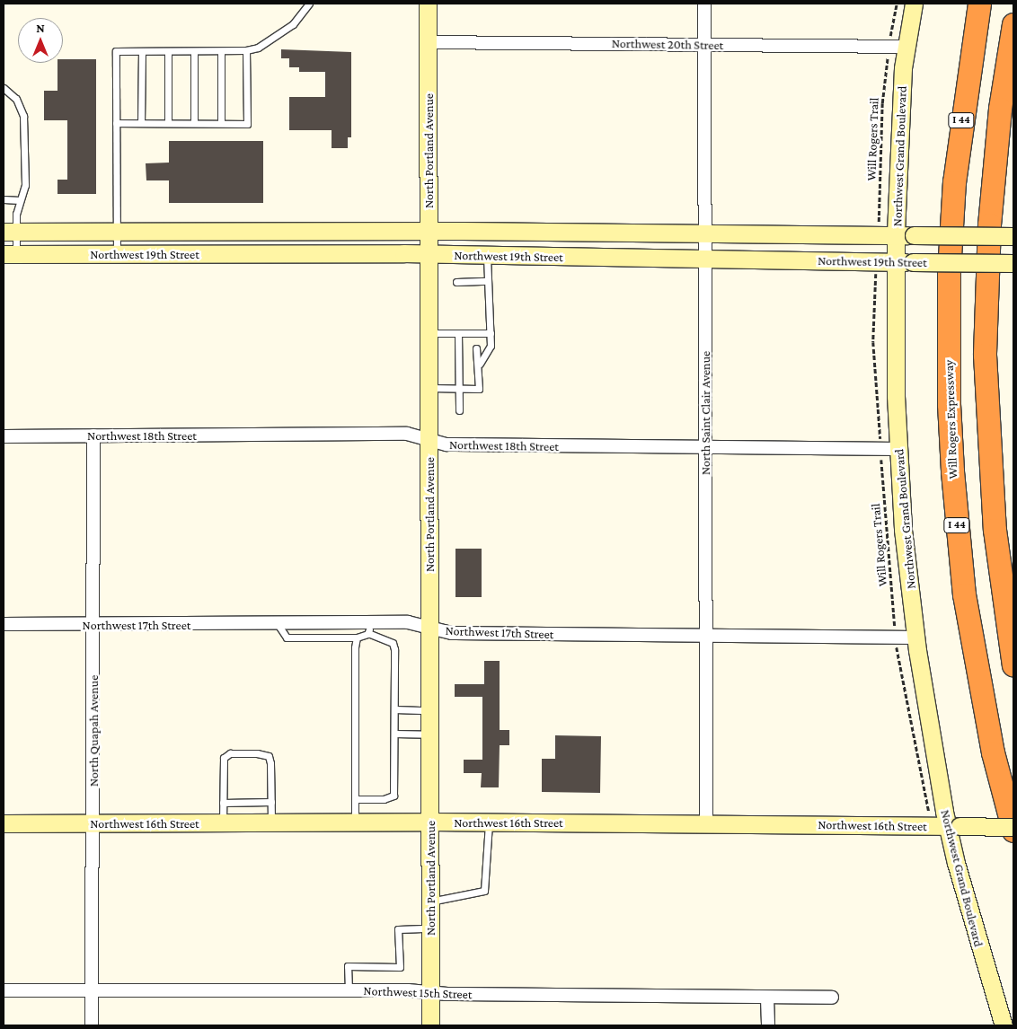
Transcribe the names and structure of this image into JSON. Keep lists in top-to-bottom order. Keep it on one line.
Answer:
{"streets":{"highway":["I 44","Will Rogers Expressway"],"street":["Northwest 20th Street","North Portland Avenue","Northwest Grand Boulevard","Northwest 19th Street","North Saint Clair Avenue","Northwest 18th Street","Northwest 17th Street","North Quapah Avenue","Northwest 16th Street","Northwest 15th Street"],"path":["Will Rogers Trail"]},"crossings":[["Northwest 20th Street","North Portland Avenue"],["Northwest 20th Street","Northwest Grand Boulevard"],["Northwest 20th Street","North Saint Clair Avenue"],["North Portland Avenue","Northwest 19th Street"],["North Portland Avenue","Northwest 18th Street"],["North Portland Avenue","Northwest 17th Street"],["North Portland Avenue","Northwest 16th Street"],["North Portland Avenue","Northwest 15th Street"],["Northwest Grand Boulevard","Northwest 19th Street"],["Northwest Grand Boulevard","Northwest 18th Street"],["Northwest Grand Boulevard","Northwest 17th Street"],["Northwest Grand Boulevard","Northwest 16th Street"],["Northwest 19th Street","North Saint Clair Avenue"],["North Saint Clair Avenue","Northwest 18th Street"],["North Saint Clair Avenue","Northwest 17th Street"],["North Saint Clair Avenue","Northwest 16th Street"],["Northwest 18th Street","North Quapah Avenue"],["Northwest 17th Street","North Quapah Avenue"],["North Quapah Avenue","Northwest 16th Street"],["North Quapah Avenue","Northwest 15th Street"]],"north":"top"}
